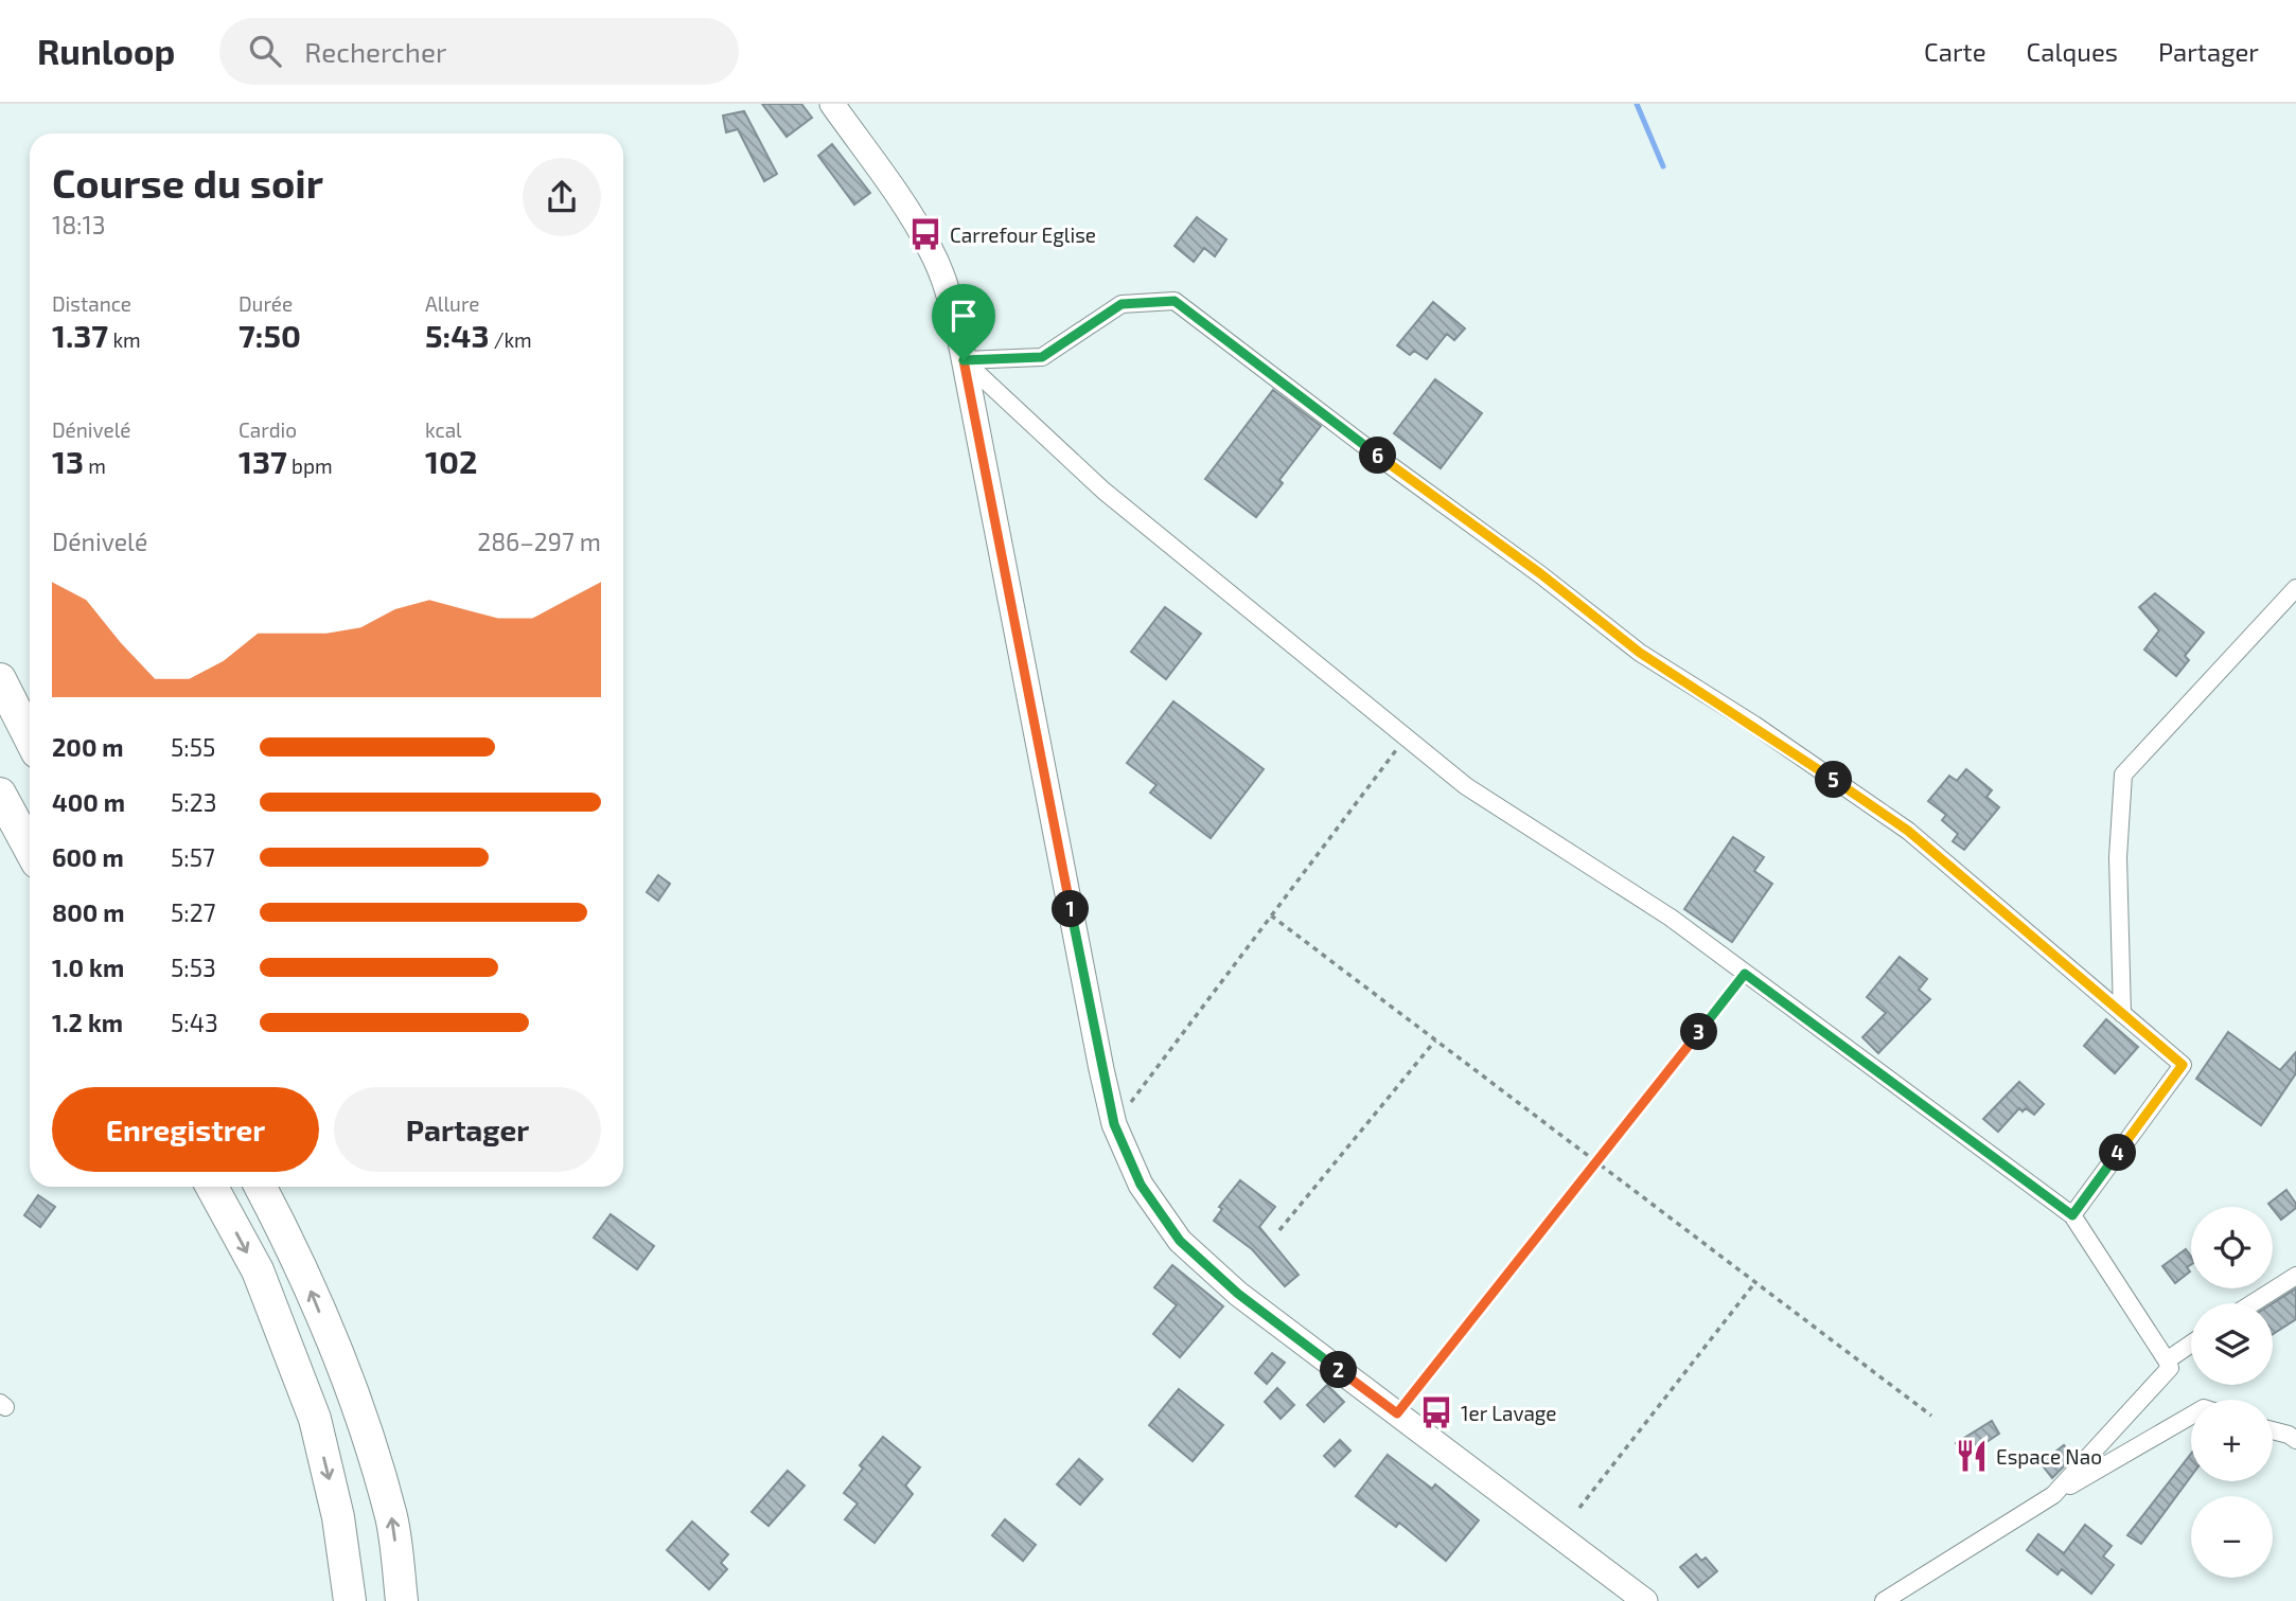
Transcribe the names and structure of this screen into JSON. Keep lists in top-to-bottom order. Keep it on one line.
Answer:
{"places":{"bus stop":["Carrefour Eglise","1er Lavage"],"restaurant":["Espace Nao"]},"page":{"header":"Runloop","search":"Rechercher","nav":["Carte","Calques","Partager"],"heading":["Course du soir","18:13"],"stats":[["Distance","1.37 km"],["Durée","7:50"],["Allure","5:43 /km"],["Dénivelé","13 m"],["Cardio","137 bpm"],["kcal","102"]],"pins":["6","5","1","3","4","2"],"chart":["Dénivelé","286–297 m"],"list":[{"name":"200 m","note":"5:55"},{"name":"400 m","note":"5:23"},{"name":"600 m","note":"5:57"},{"name":"800 m","note":"5:27"},{"name":"1.0 km","note":"5:53"},{"name":"1.2 km","note":"5:43"}],"buttons":["Enregistrer","Partager"],"map_buttons":["+","−"]}}
